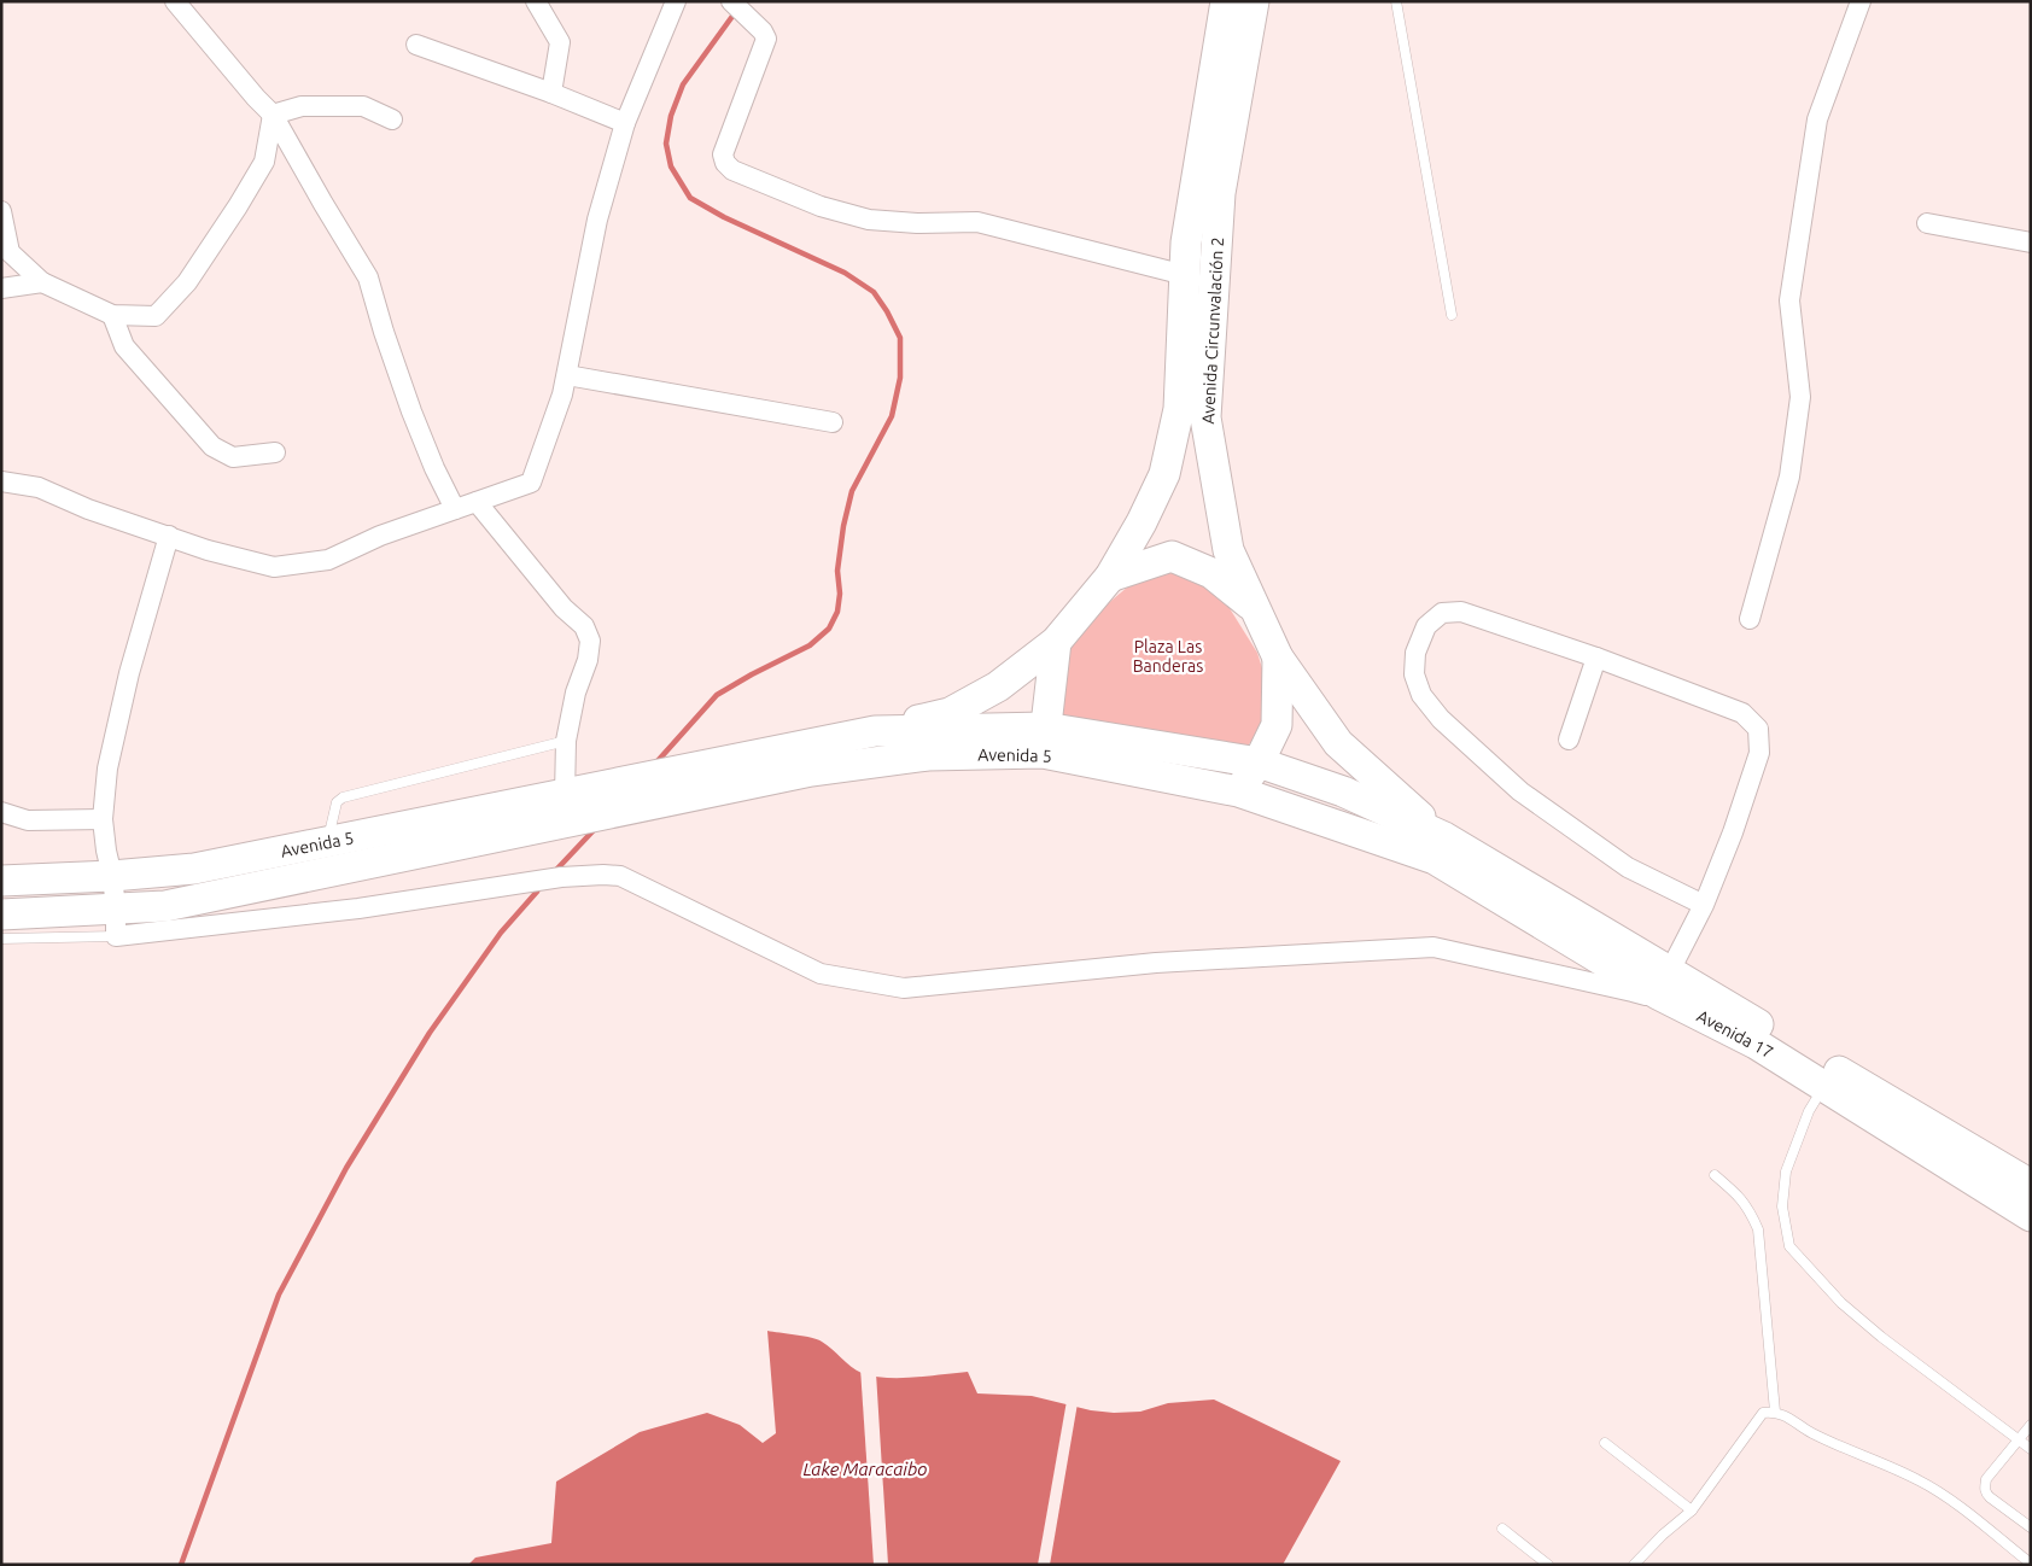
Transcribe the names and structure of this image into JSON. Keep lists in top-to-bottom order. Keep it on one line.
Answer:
{"streets":{"main road":["Avenida Circunvalación 2","Avenida 5","Avenida 17"]},"crossings":[["Avenida Circunvalación 2","Avenida 5"],["Avenida Circunvalación 2","Avenida 17"],["Avenida 5","Avenida 17"]],"water":["Lake Maracaibo"],"parks":["Plaza Las Banderas"]}
